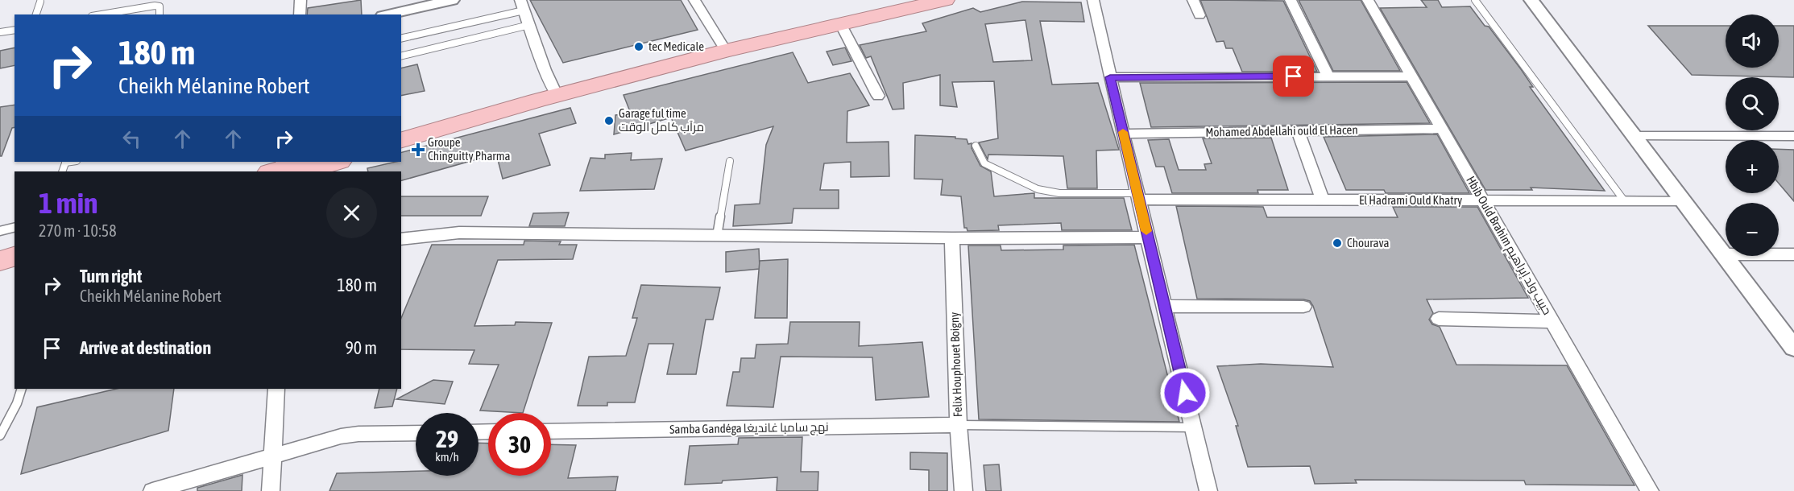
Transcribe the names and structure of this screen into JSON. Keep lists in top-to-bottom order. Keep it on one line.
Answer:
{"streets":{"street":["Mohamed Abdellahi ould El Hacen","El Hadrami Ould Khatry","Hbib Ould Brahim حبيب ولد إبراهيم","Felix Houphouet Boigny","Samba Gandéga نهج سامبا غانديغا"]},"crossings":[["Mohamed Abdellahi ould El Hacen","Hbib Ould Brahim حبيب ولد إبراهيم"],["El Hadrami Ould Khatry","Hbib Ould Brahim حبيب ولد إبراهيم"],["Felix Houphouet Boigny","Samba Gandéga نهج سامبا غانديغا"]],"places":{"other":["tec Medicale","Garage ful time مرآب كامل الوقت","Chourava"],"health":["Groupe Chinguitty Pharma"]},"page":{"map_buttons":["+","−"],"turn":["180 m","Cheikh Mélanine Robert"],"heading":["1 min","270 m · 10:58"],"list":[{"name":"Turn right","note":"Cheikh Mélanine Robert","value":"180 m"},{"name":"Arrive at destination","value":"90 m"}],"speed":"29 km/h","limit":"30"}}
